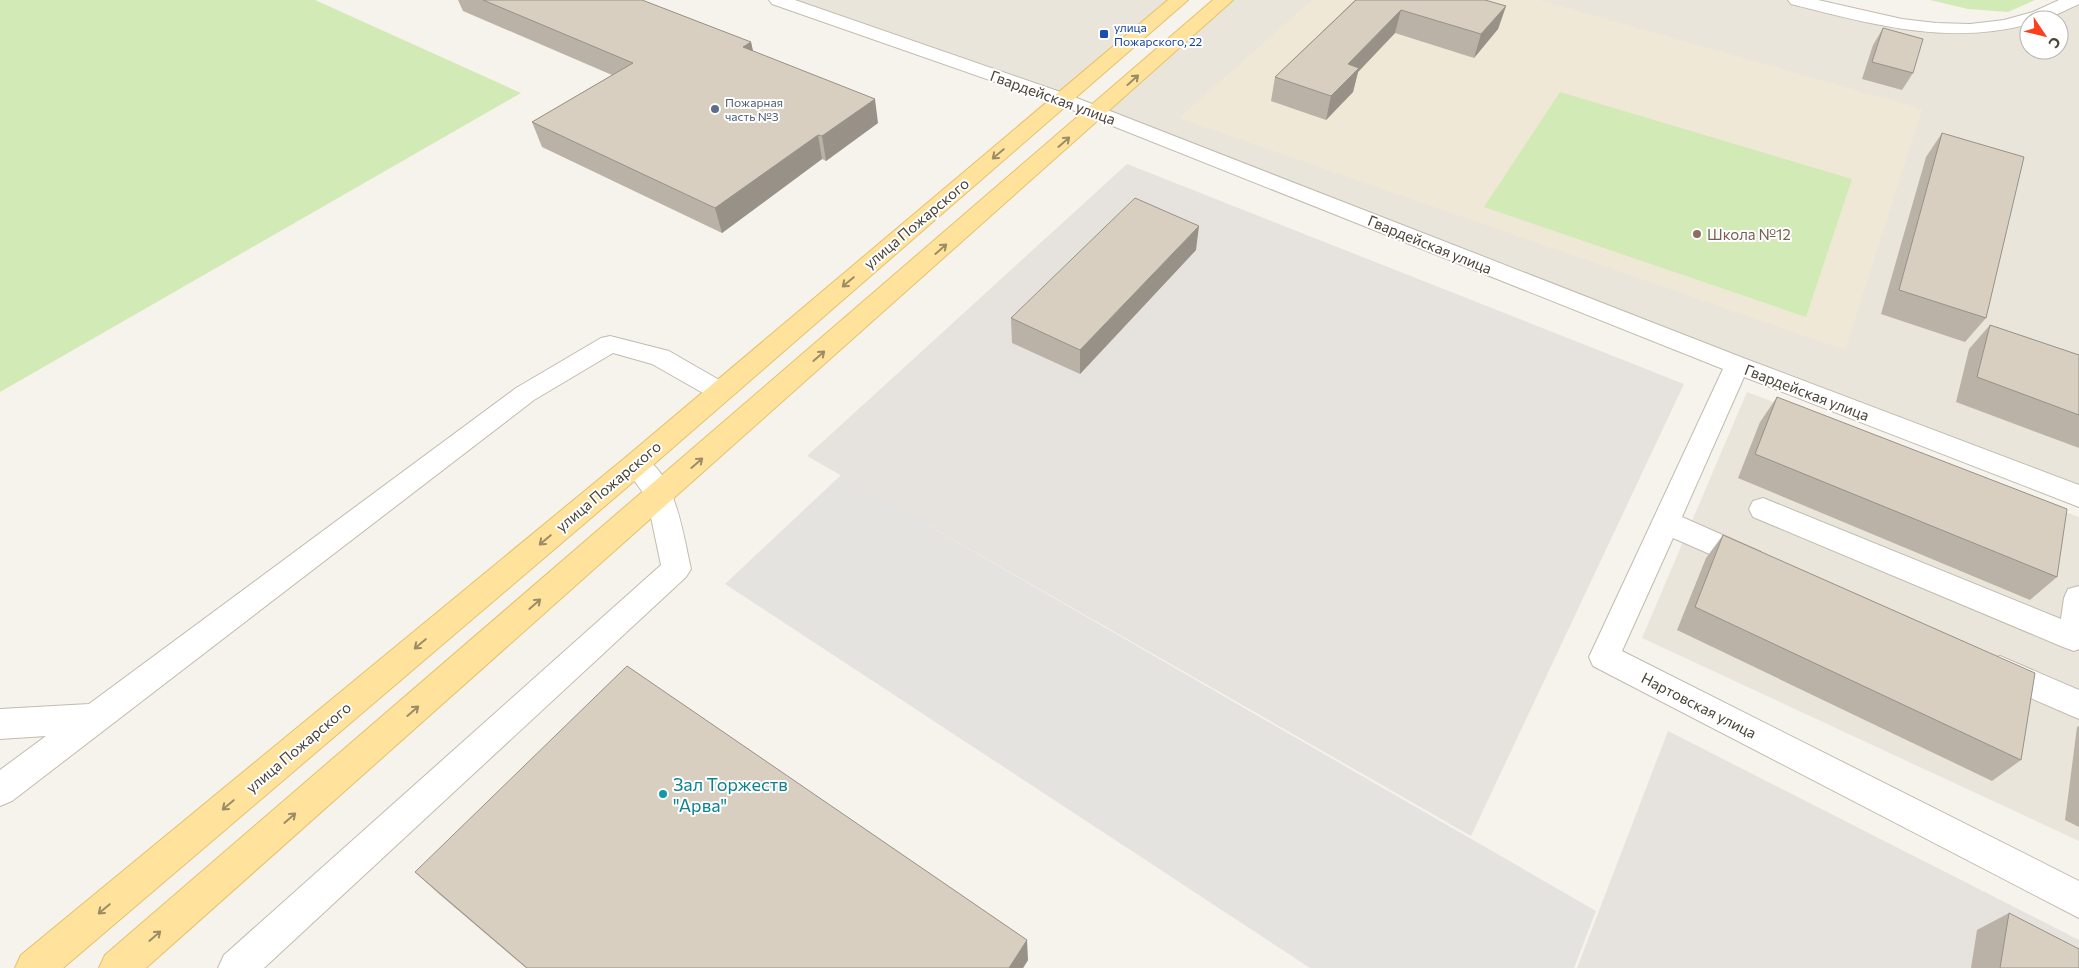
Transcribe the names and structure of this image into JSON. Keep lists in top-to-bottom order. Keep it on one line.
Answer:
{"streets":{"main road":["улица Пожарского"],"street":["Гвардейская улица","Нартовская улица"]},"crossings":[["Гвардейская улица","улица Пожарского"],["Гвардейская улица","Нартовская улица"]],"places":{"transit":["улица Пожарского, 22"],"other":["Пожарная часть №3","Школа №12","Зал Торжеств \"Арва\""]},"north":"bottom right"}
